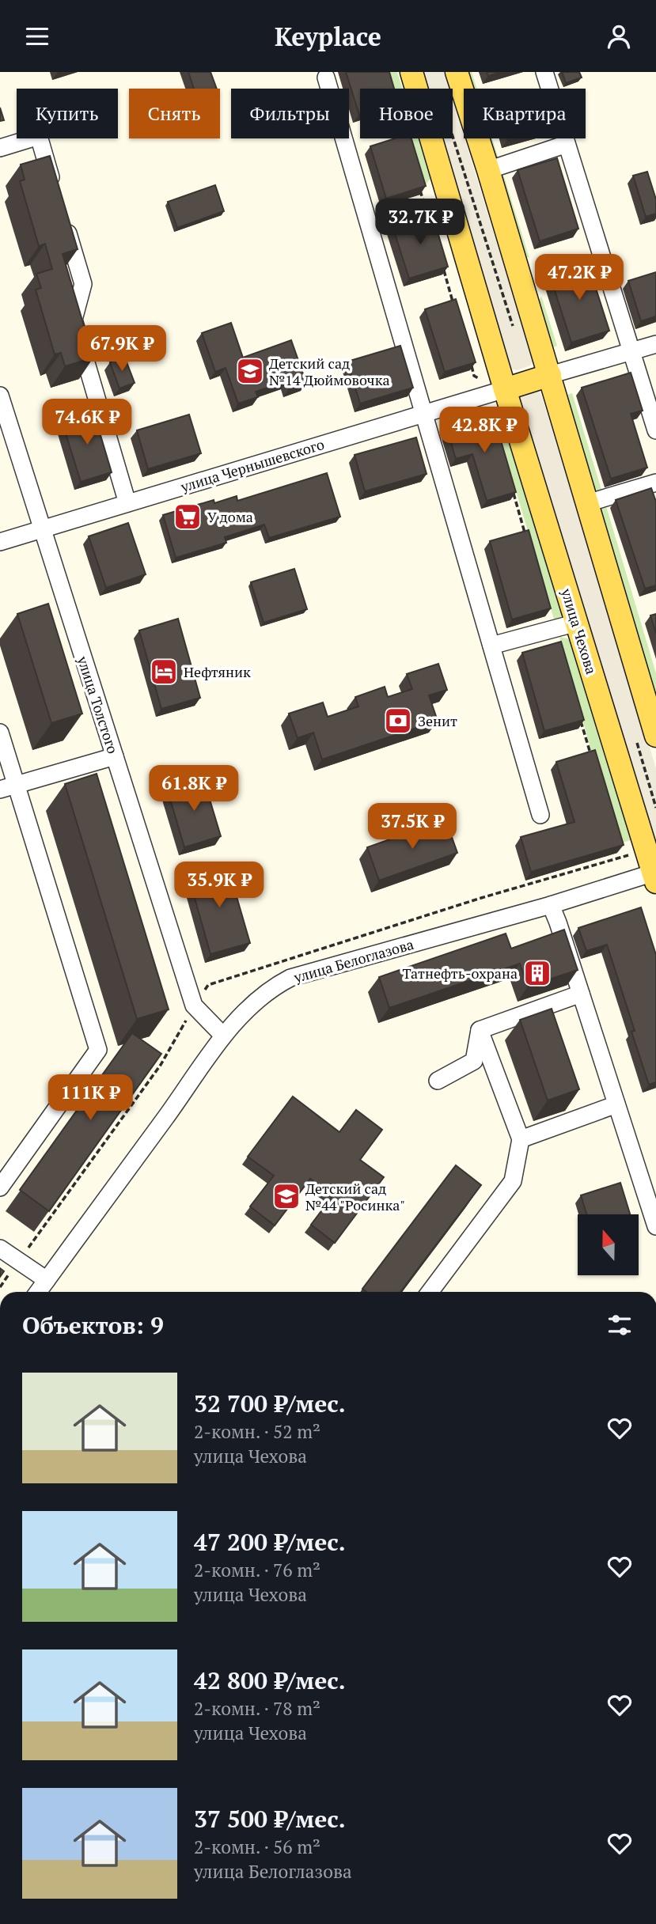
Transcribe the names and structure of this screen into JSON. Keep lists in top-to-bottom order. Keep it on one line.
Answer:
{"streets":{"main road":["улица Чехова"],"street":["улица Чернышевского","улица Толстого","улица Белоглазова"]},"crossings":[["улица Чернышевского","улица Чехова"],["улица Чернышевского","улица Толстого"],["улица Чехова","улица Белоглазова"],["улица Толстого","улица Белоглазова"]],"places":{"school or university":["Детский сад №14 Дюймовочка","Детский сад №44 \"Росинка\""],"supermarket":["У дома"],"hotel":["Нефтяник"],"bank":["Зенит"],"building":["Татнефть-охрана"]},"north":"top","page":{"header":"Keyplace","chip":["Купить","Снять","Фильтры","Новое","Квартира"],"price":["32.7K ₽","47.2K ₽","67.9K ₽","74.6K ₽","42.8K ₽","61.8K ₽","37.5K ₽","35.9K ₽","111K ₽"],"heading":"Объектов: 9","list":[{"name":"32 700 ₽/мес.","note":"2-комн. · 52 m² · улица Чехова"},{"name":"47 200 ₽/мес.","note":"2-комн. · 76 m² · улица Чехова"},{"name":"42 800 ₽/мес.","note":"2-комн. · 78 m² · улица Чехова"},{"name":"37 500 ₽/мес.","note":"2-комн. · 56 m² · улица Белоглазова"}]}}
